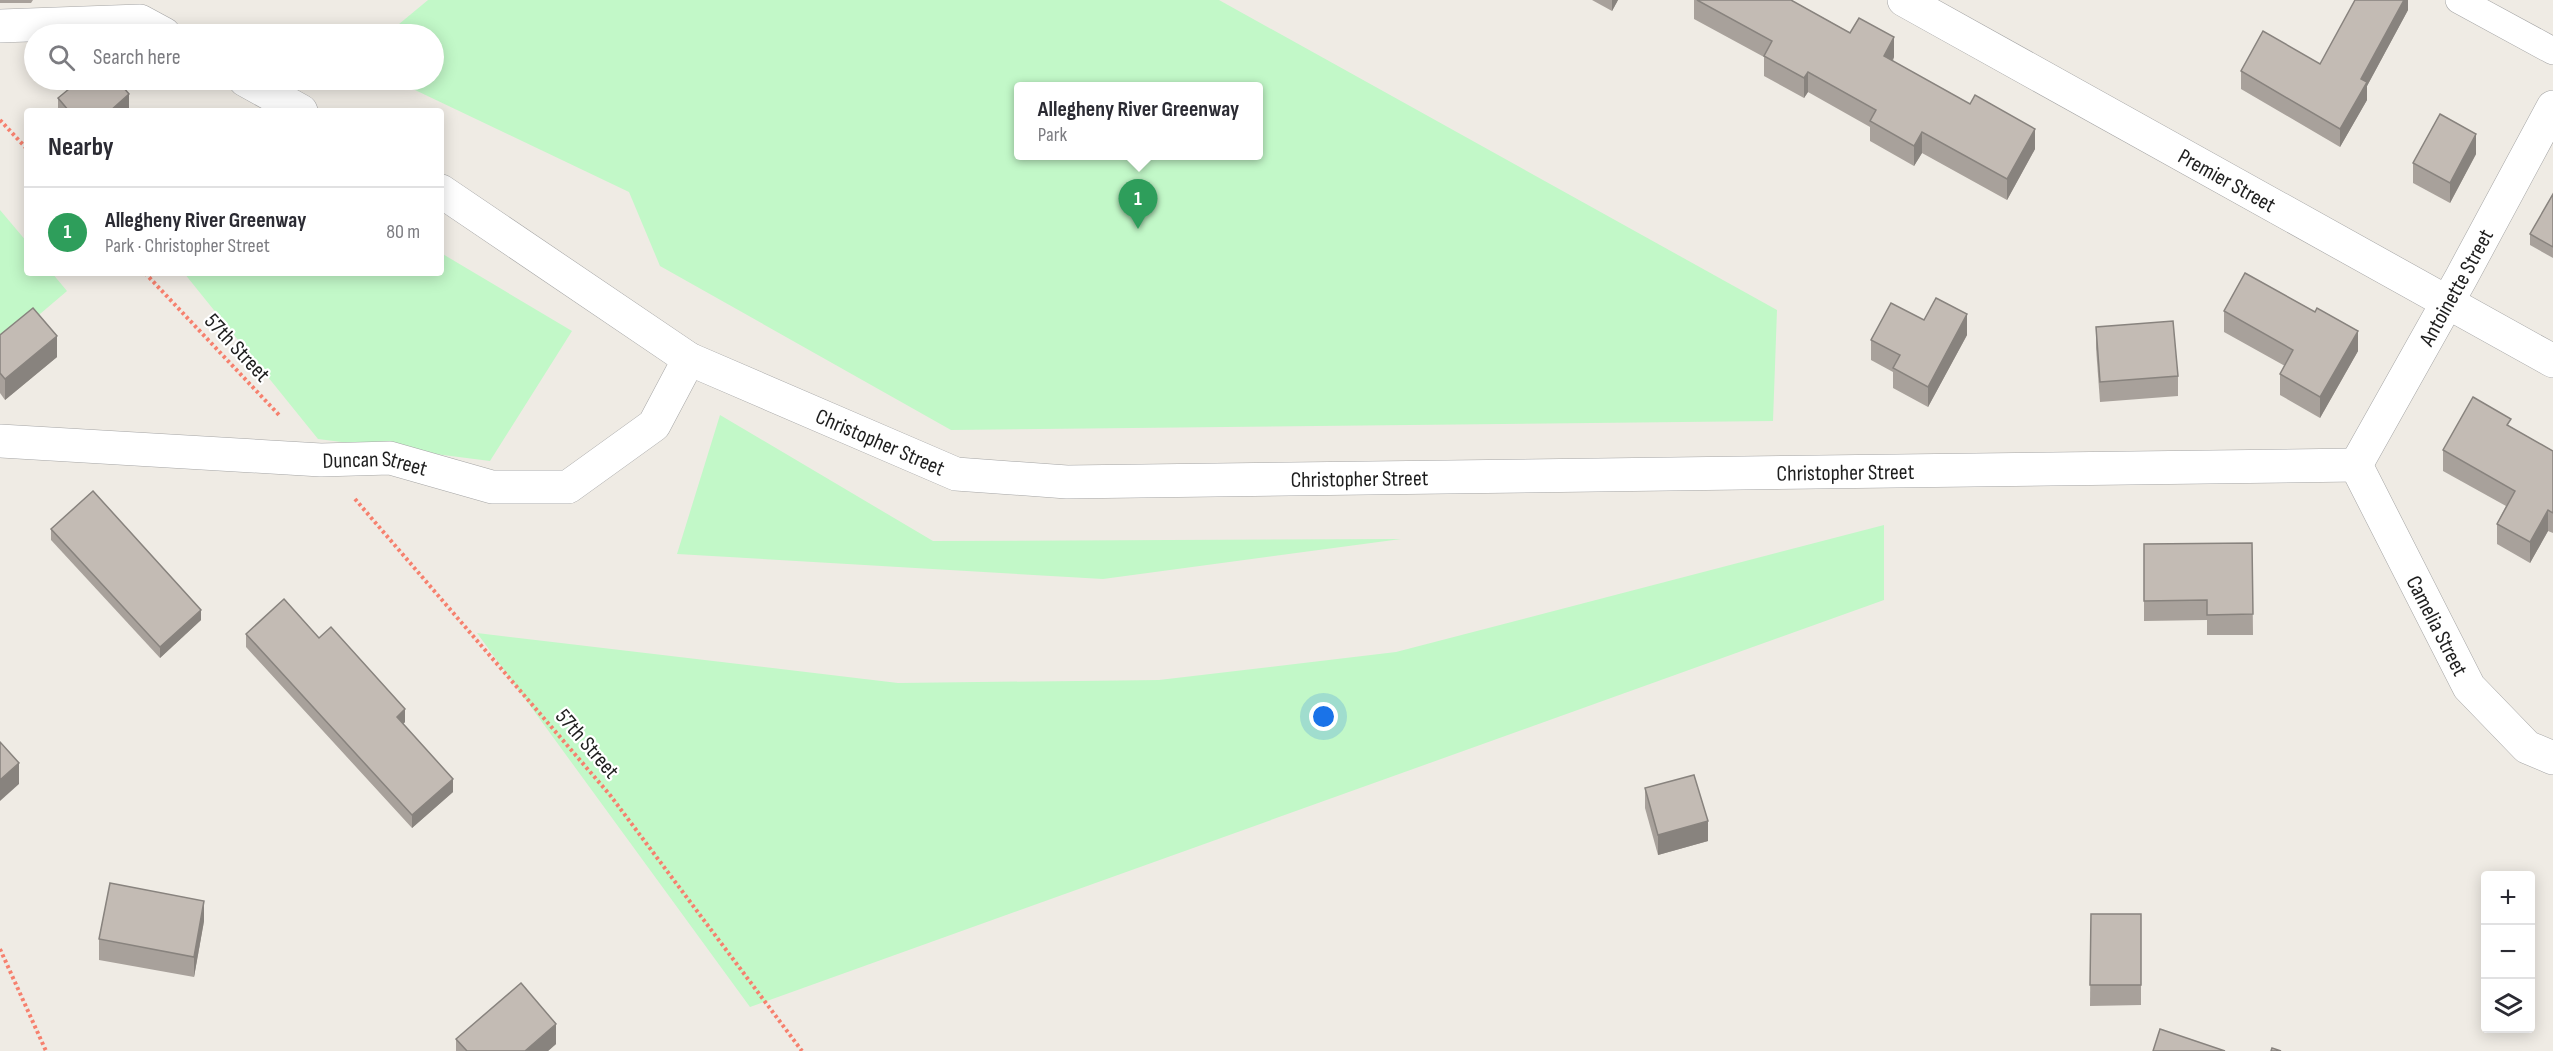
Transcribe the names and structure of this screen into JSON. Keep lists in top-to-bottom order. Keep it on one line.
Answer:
{"streets":{"street":["Premier Street","Antoinette Street","Christopher Street","Duncan Street","Camelia Street"],"path":["57th Street"]},"crossings":[["Premier Street","Antoinette Street"],["Antoinette Street","Christopher Street"],["Antoinette Street","Camelia Street"],["Christopher Street","Duncan Street"],["Christopher Street","Camelia Street"]],"page":{"search":"Search here","popup":["Allegheny River Greenway","Park"],"heading":"Nearby","pins":"1","list":[{"mark":"1","name":"Allegheny River Greenway","note":"Park · Christopher Street","value":"80 m"}],"map_buttons":["+","−"]}}
